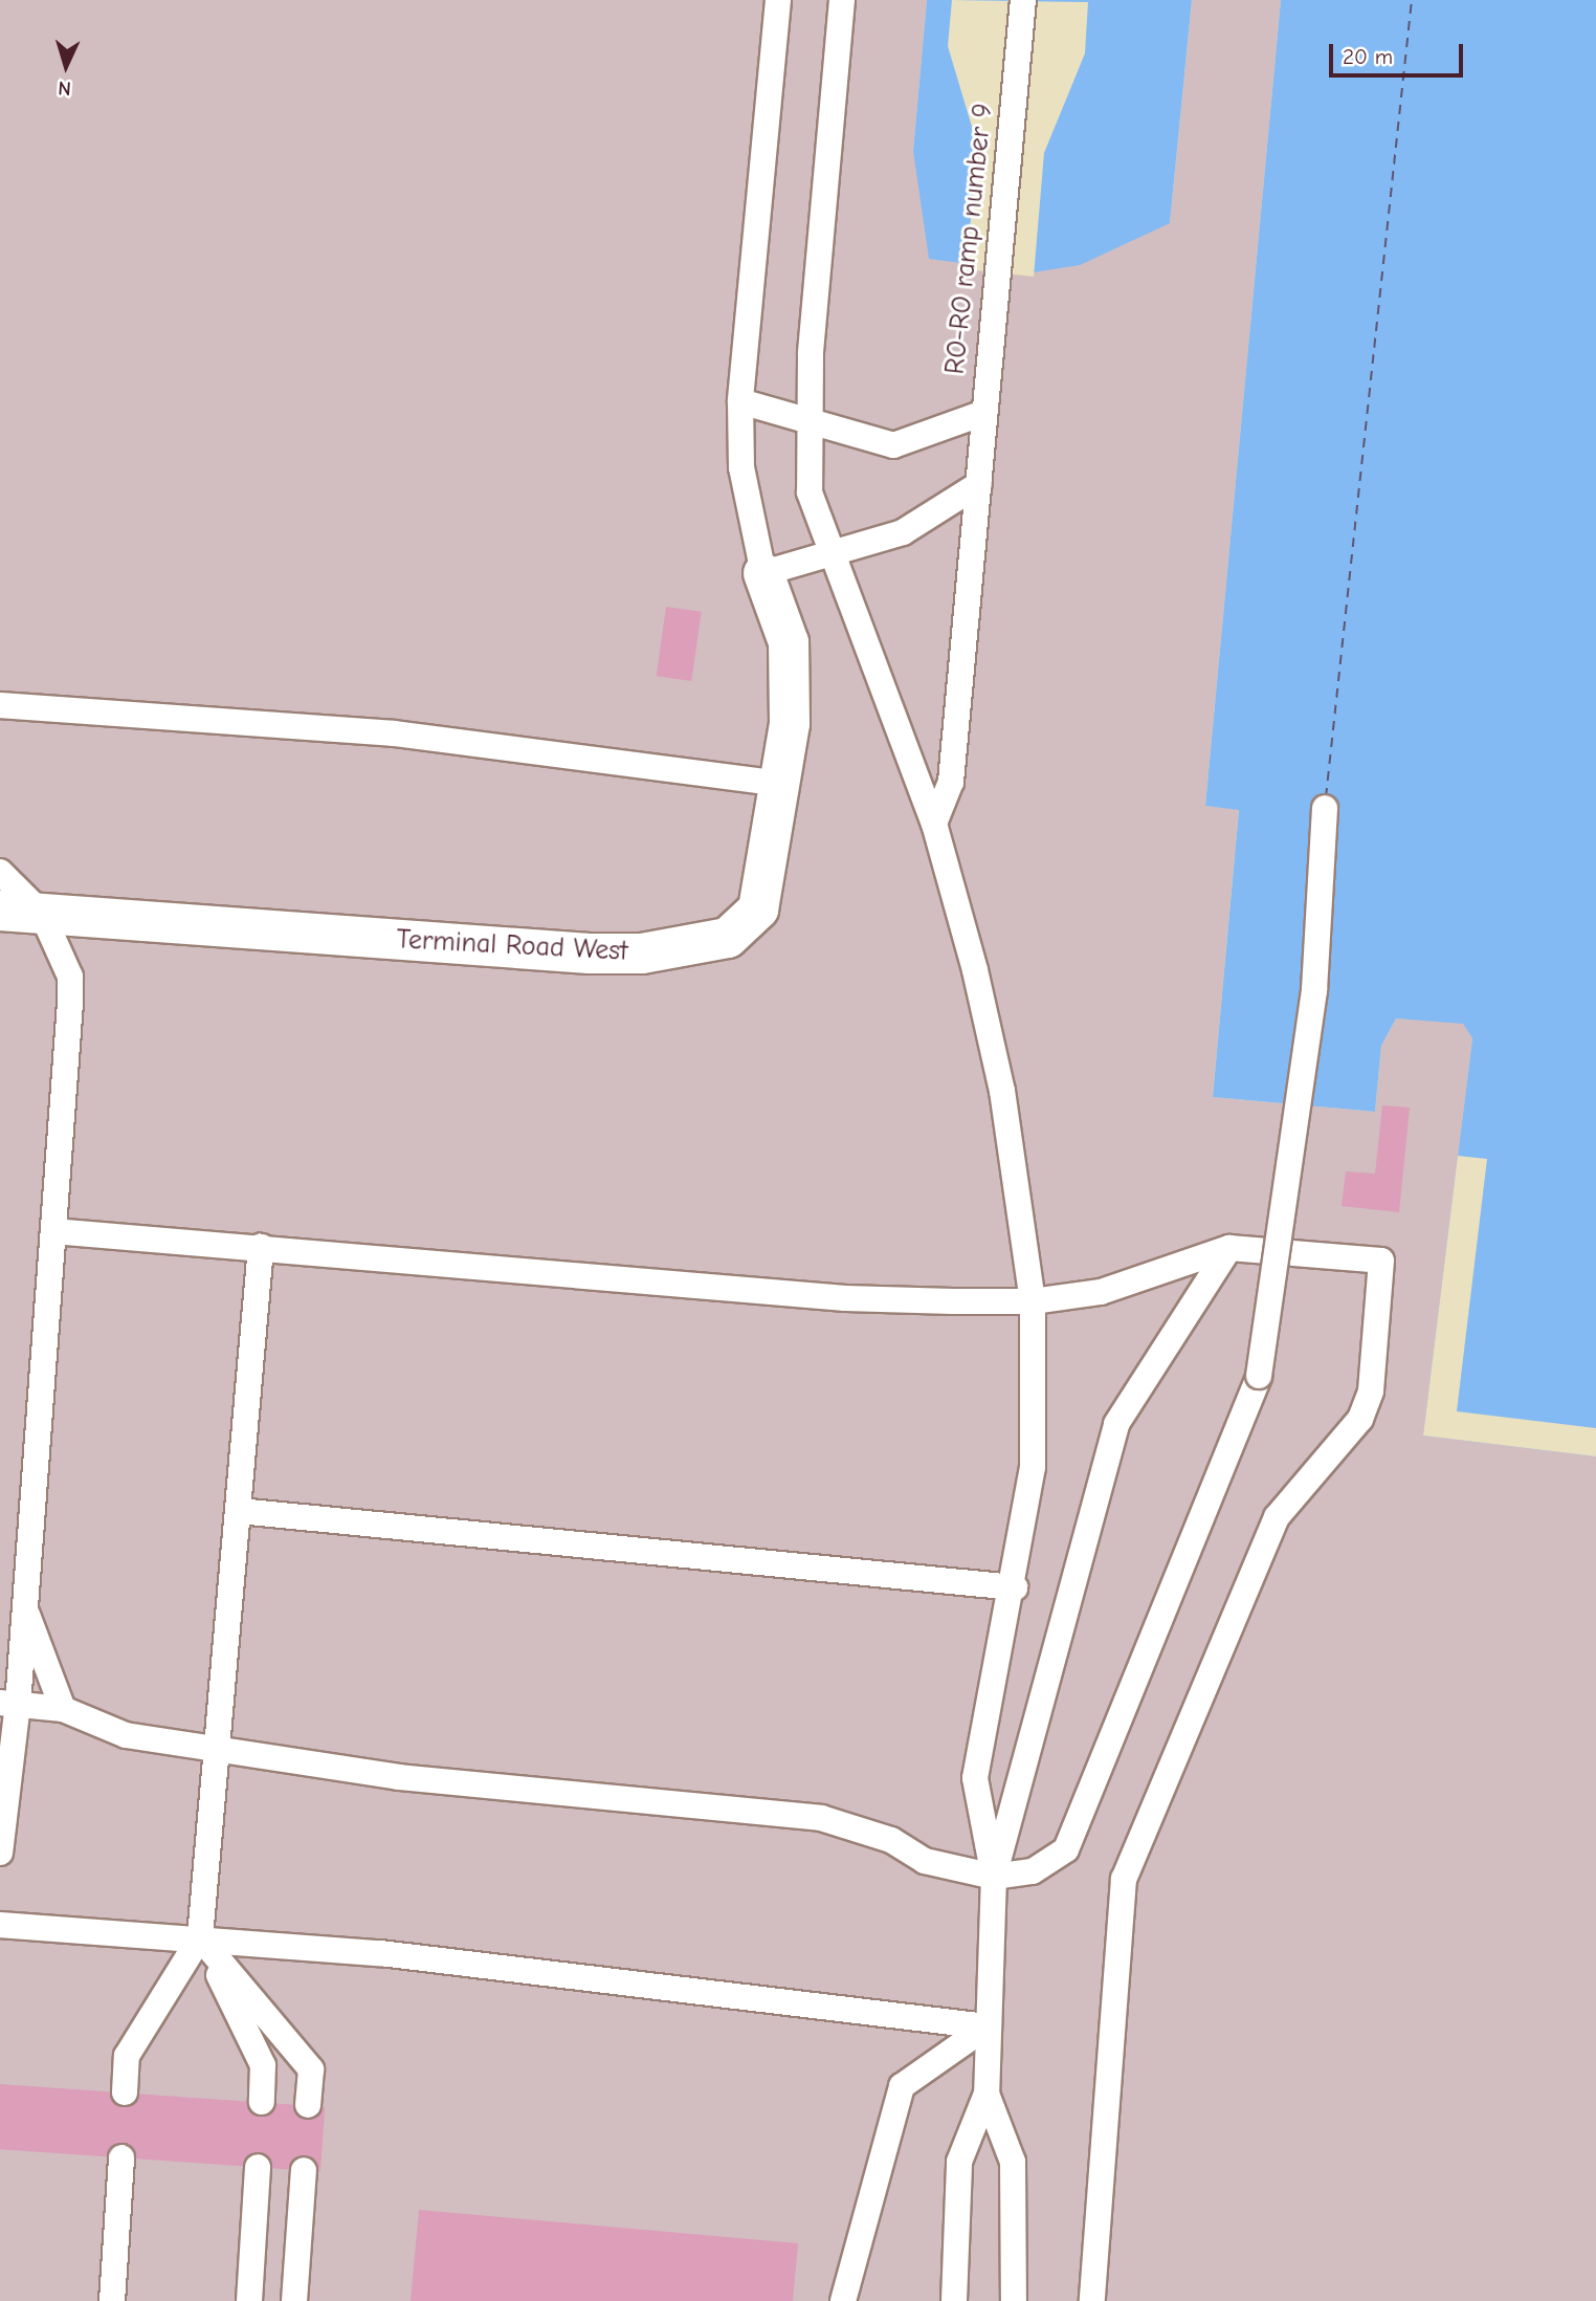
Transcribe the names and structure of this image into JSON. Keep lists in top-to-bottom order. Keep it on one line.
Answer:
{"streets":{"street":["Terminal Road West"],"lane":["RO-RO ramp number 9"]},"scale_bar":"20 m","north":"bottom"}
